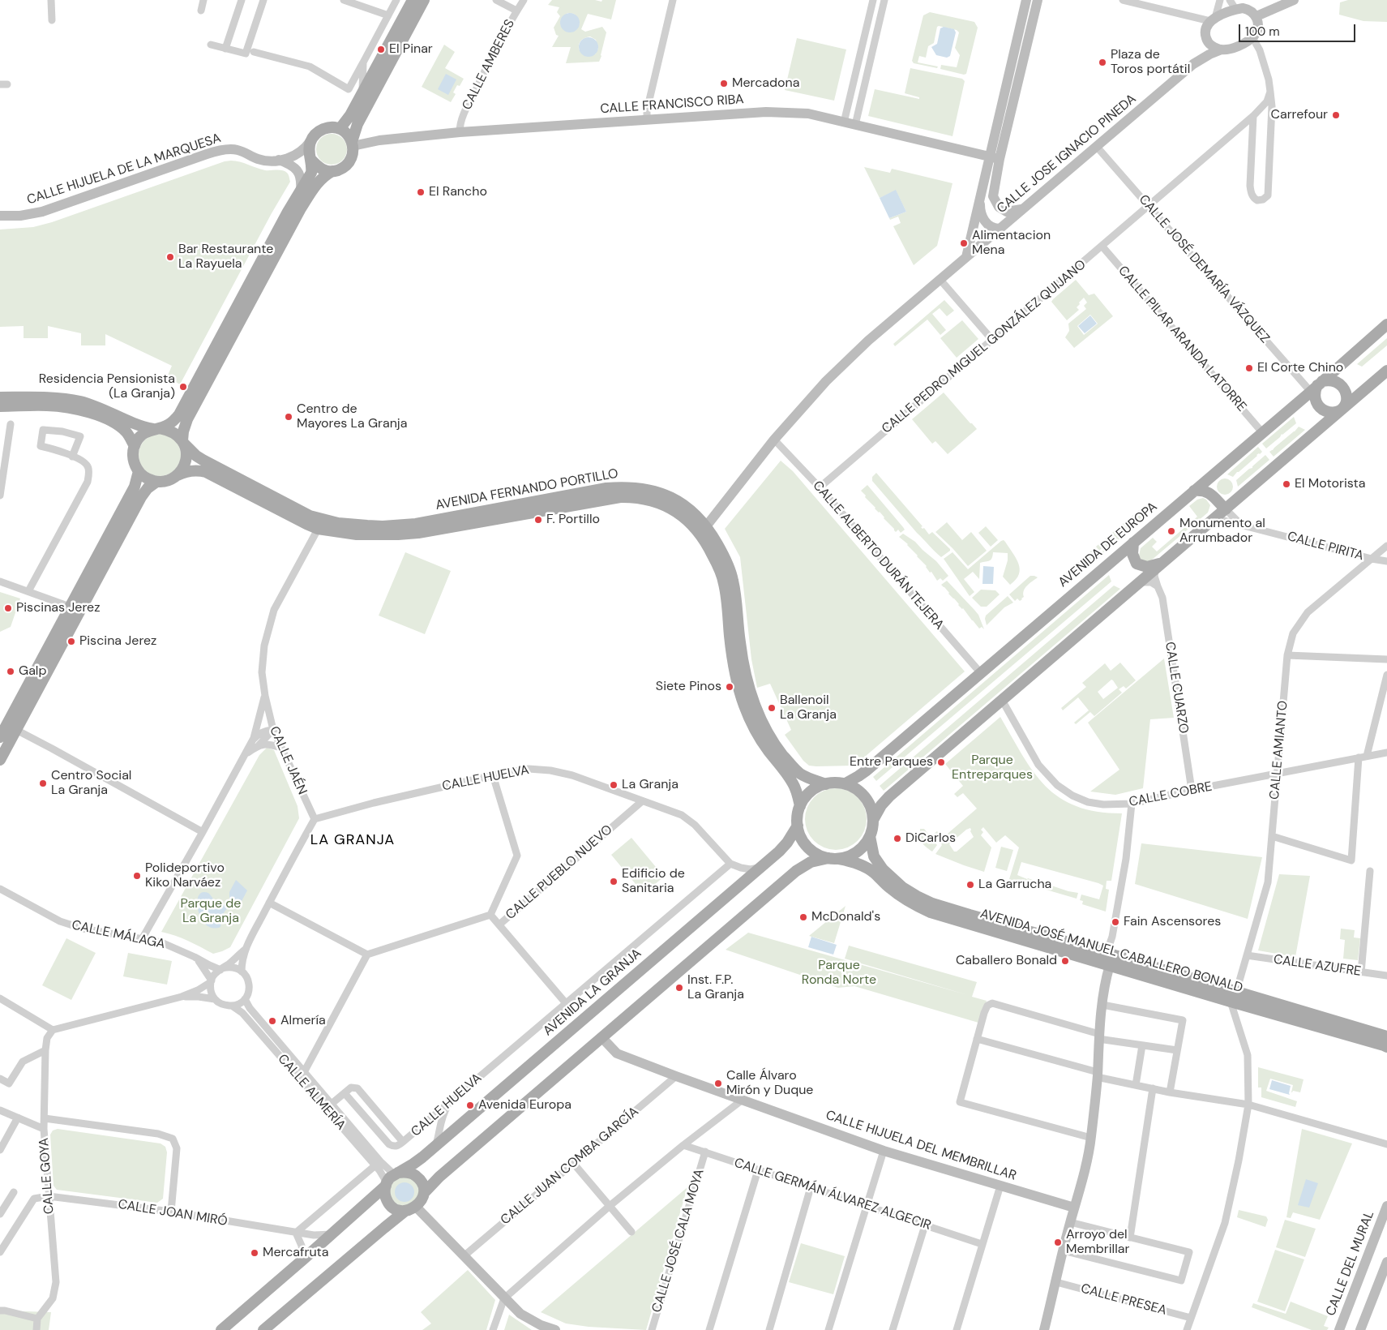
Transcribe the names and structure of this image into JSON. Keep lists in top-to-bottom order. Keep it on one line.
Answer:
{"streets":{"main road":["AVENIDA FERNANDO PORTILLO","AVENIDA DE EUROPA","AVENIDA JOSÉ MANUEL CABALLERO BONALD","AVENIDA LA GRANJA"],"street":["CALLE AMBERES","CALLE FRANCISCO RIBA","CALLE JOSE IGNACIO PINEDA","CALLE HIJUELA DE LA MARQUESA","CALLE JOSÉ DEMARÍA VÁZQUEZ","CALLE PILAR ARANDA LATORRE","CALLE PEDRO MIGUEL GONZÁLEZ QUIJANO","CALLE PIRITA","CALLE ALBERTO DURÁN TEJERA","CALLE CUARZO","CALLE AMIANTO","CALLE JAÉN","CALLE HUELVA","CALLE COBRE","CALLE PUEBLO NUEVO","CALLE MÁLAGA","CALLE AZUFRE","CALLE ALMERÍA","CALLE HIJUELA DEL MEMBRILLAR","CALLE JUAN COMBA GARCÍA","CALLE GOYA","CALLE GERMÁN ÁLVAREZ ALGECIR","CALLE JOAN MIRÓ","CALLE JOSÉ CALA MOYA","CALLE DEL MURAL","CALLE PRESEA"]},"crossings":[["CALLE AMBERES","CALLE FRANCISCO RIBA"],["CALLE FRANCISCO RIBA","CALLE HIJUELA DE LA MARQUESA"],["CALLE JOSE IGNACIO PINEDA","CALLE JOSÉ DEMARÍA VÁZQUEZ"],["CALLE JOSE IGNACIO PINEDA","AVENIDA FERNANDO PORTILLO"],["CALLE JOSE IGNACIO PINEDA","CALLE ALBERTO DURÁN TEJERA"],["CALLE JOSÉ DEMARÍA VÁZQUEZ","CALLE PEDRO MIGUEL GONZÁLEZ QUIJANO"],["CALLE JOSÉ DEMARÍA VÁZQUEZ","AVENIDA DE EUROPA"],["CALLE PILAR ARANDA LATORRE","CALLE PEDRO MIGUEL GONZÁLEZ QUIJANO"],["CALLE PILAR ARANDA LATORRE","AVENIDA DE EUROPA"],["CALLE PEDRO MIGUEL GONZÁLEZ QUIJANO","CALLE ALBERTO DURÁN TEJERA"],["AVENIDA FERNANDO PORTILLO","AVENIDA DE EUROPA"],["AVENIDA FERNANDO PORTILLO","CALLE JAÉN"],["AVENIDA FERNANDO PORTILLO","AVENIDA JOSÉ MANUEL CABALLERO BONALD"],["AVENIDA FERNANDO PORTILLO","AVENIDA LA GRANJA"],["AVENIDA DE EUROPA","CALLE ALBERTO DURÁN TEJERA"],["AVENIDA DE EUROPA","AVENIDA JOSÉ MANUEL CABALLERO BONALD"],["AVENIDA DE EUROPA","AVENIDA LA GRANJA"],["CALLE PIRITA","CALLE AMIANTO"],["CALLE CUARZO","CALLE COBRE"],["CALLE AMIANTO","CALLE COBRE"],["CALLE AMIANTO","AVENIDA JOSÉ MANUEL CABALLERO BONALD"],["CALLE AMIANTO","CALLE AZUFRE"],["CALLE JAÉN","CALLE HUELVA"],["CALLE HUELVA","CALLE PUEBLO NUEVO"],["CALLE MÁLAGA","CALLE ALMERÍA"],["AVENIDA JOSÉ MANUEL CABALLERO BONALD","AVENIDA LA GRANJA"],["AVENIDA LA GRANJA","CALLE ALMERÍA"],["AVENIDA LA GRANJA","CALLE JOAN MIRÓ"],["CALLE HIJUELA DEL MEMBRILLAR","CALLE JUAN COMBA GARCÍA"],["CALLE GOYA","CALLE JOAN MIRÓ"],["CALLE GERMÁN ÁLVAREZ ALGECIR","CALLE JOSÉ CALA MOYA"]],"districts":["LA GRANJA"],"parks":["Parque Entreparques","Parque de La Granja","Parque Ronda Norte"],"places":["El Pinar","Plaza de Toros portátil","Mercadona","Carrefour","El Rancho","Alimentacion Mena","Bar Restaurante La Rayuela","El Corte Chino","Residencia Pensionista (La Granja)","Centro de Mayores La Granja","El Motorista","F. Portillo","Monumento al Arrumbador","Piscinas Jerez","Piscina Jerez","Galp","Siete Pinos","Ballenoil La Granja","Entre Parques","Centro Social La Granja","La Granja","DiCarlos","Polideportivo Kiko Narváez","Edificio de Sanitaria","La Garrucha","McDonald's","Fain Ascensores","Caballero Bonald","Inst. F.P. La Granja","Almería","Calle Álvaro Mirón y Duque","Avenida Europa","Arroyo del Membrillar","Mercafruta"],"scale_bar":"100 m"}
